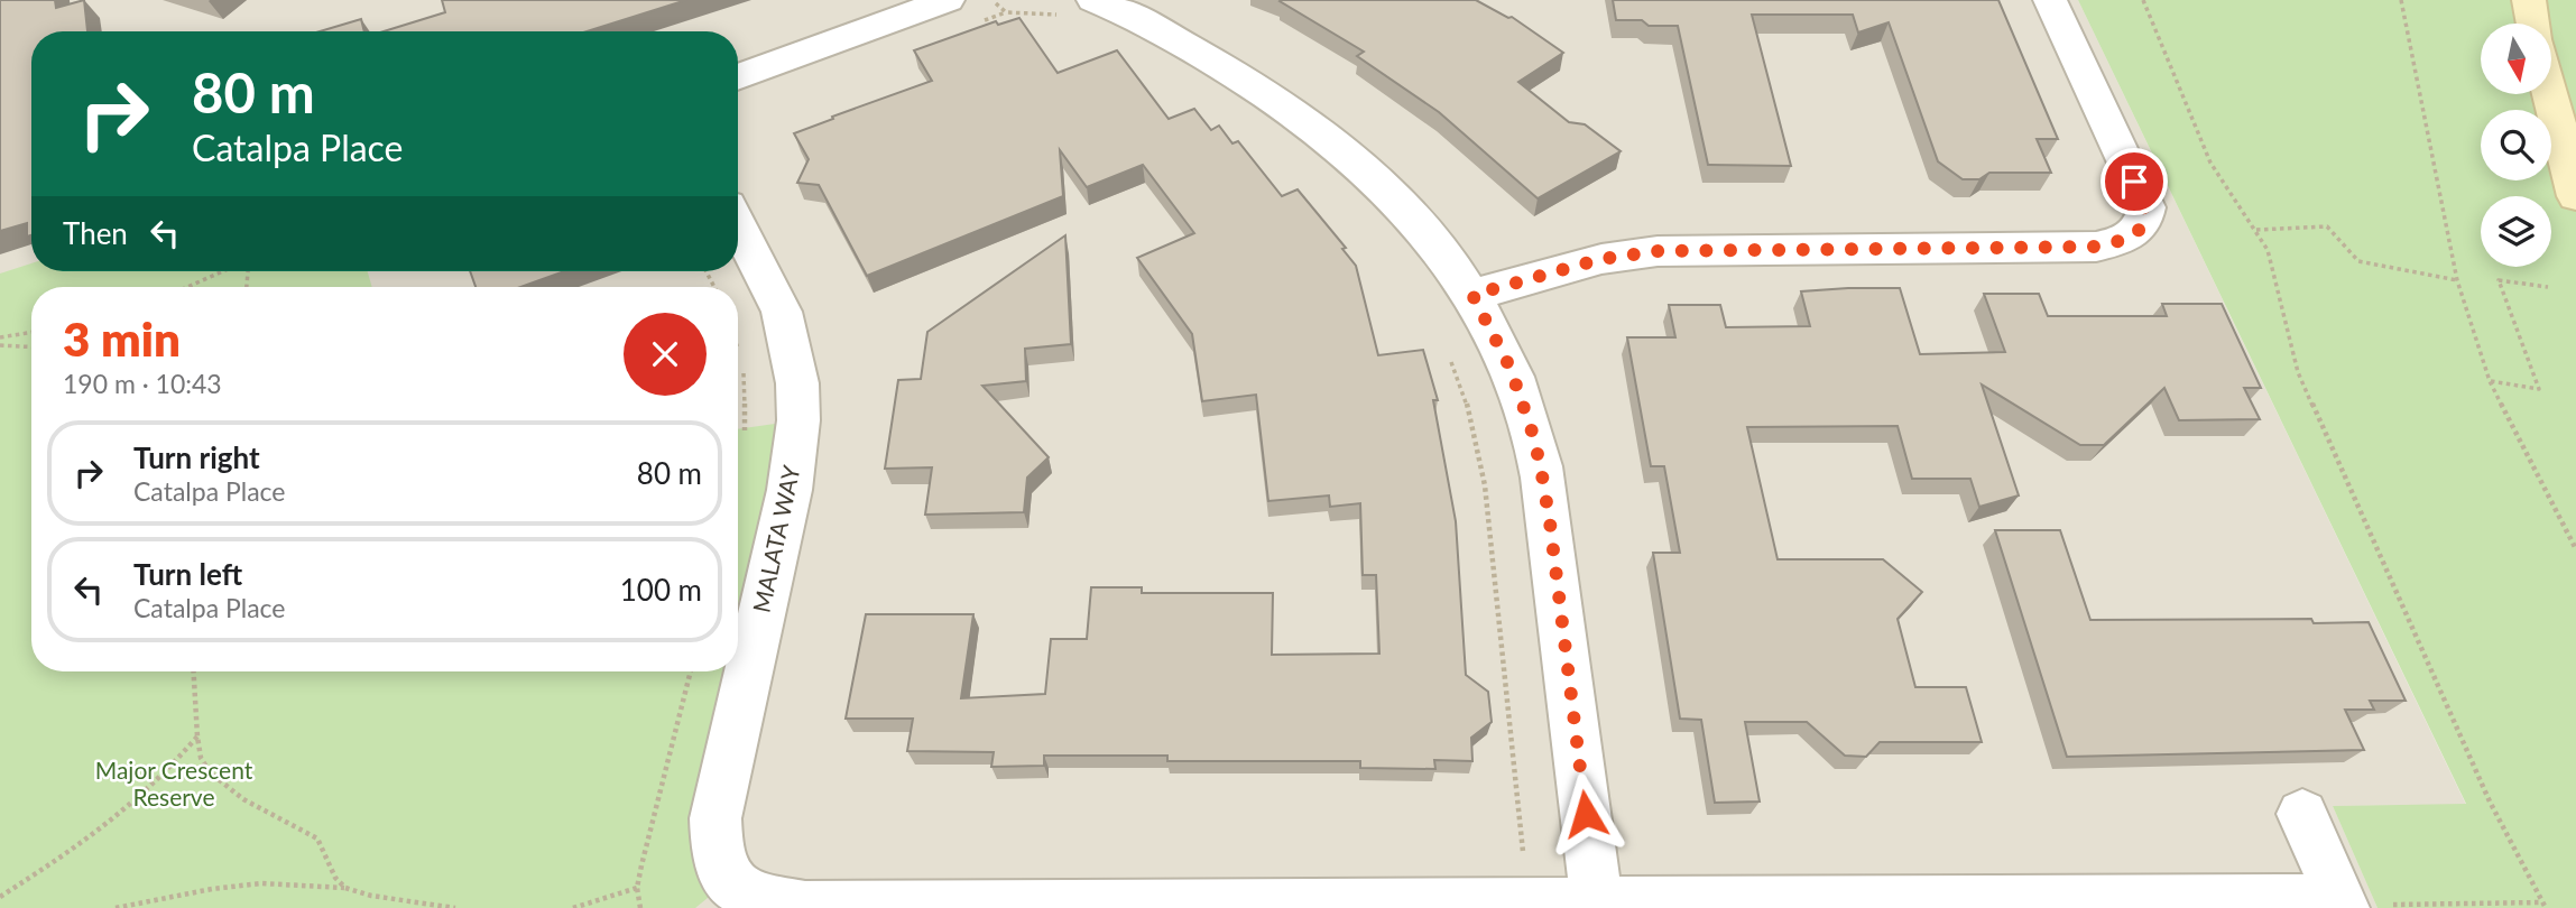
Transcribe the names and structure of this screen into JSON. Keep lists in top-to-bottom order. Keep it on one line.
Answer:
{"streets":{"street":["MALATA WAY"]},"parks":["Major Crescent Reserve"],"north":"bottom","page":{"turn":["80 m","Catalpa Place"],"then":"Then","heading":["3 min","190 m · 10:43"],"list":[{"name":"Turn right","note":"Catalpa Place","value":"80 m"},{"name":"Turn left","note":"Catalpa Place","value":"100 m"}]}}
